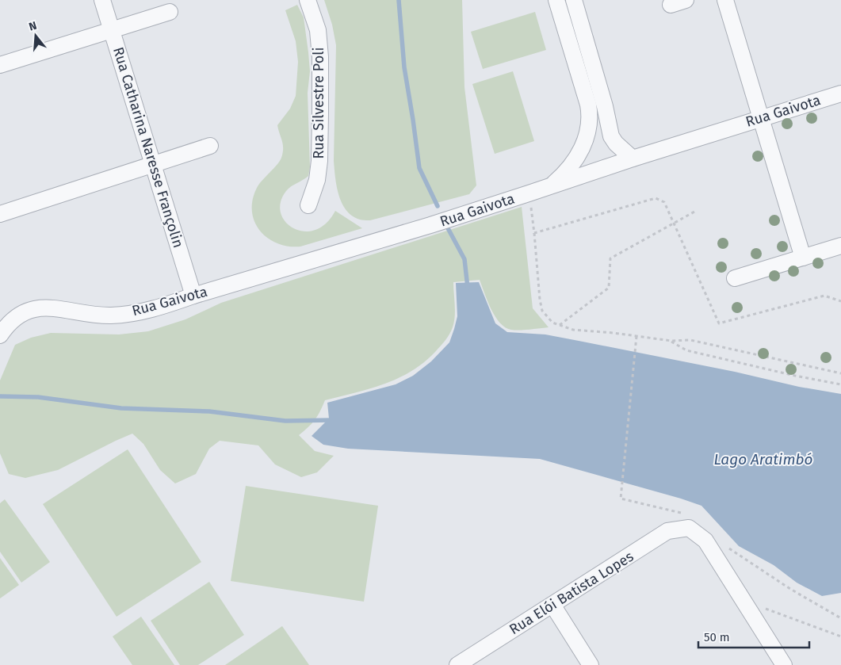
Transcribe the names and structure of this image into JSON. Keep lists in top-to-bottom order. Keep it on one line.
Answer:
{"streets":{"street":["Rua Silvestre Poli","Rua Gaivota","Rua Catharina Naresse Françolin","Rua Elói Batista Lopes"]},"crossings":[["Rua Gaivota","Rua Catharina Naresse Françolin"]],"water":["Lago Aratimbó"],"scale_bar":"50 m","north":"top"}
